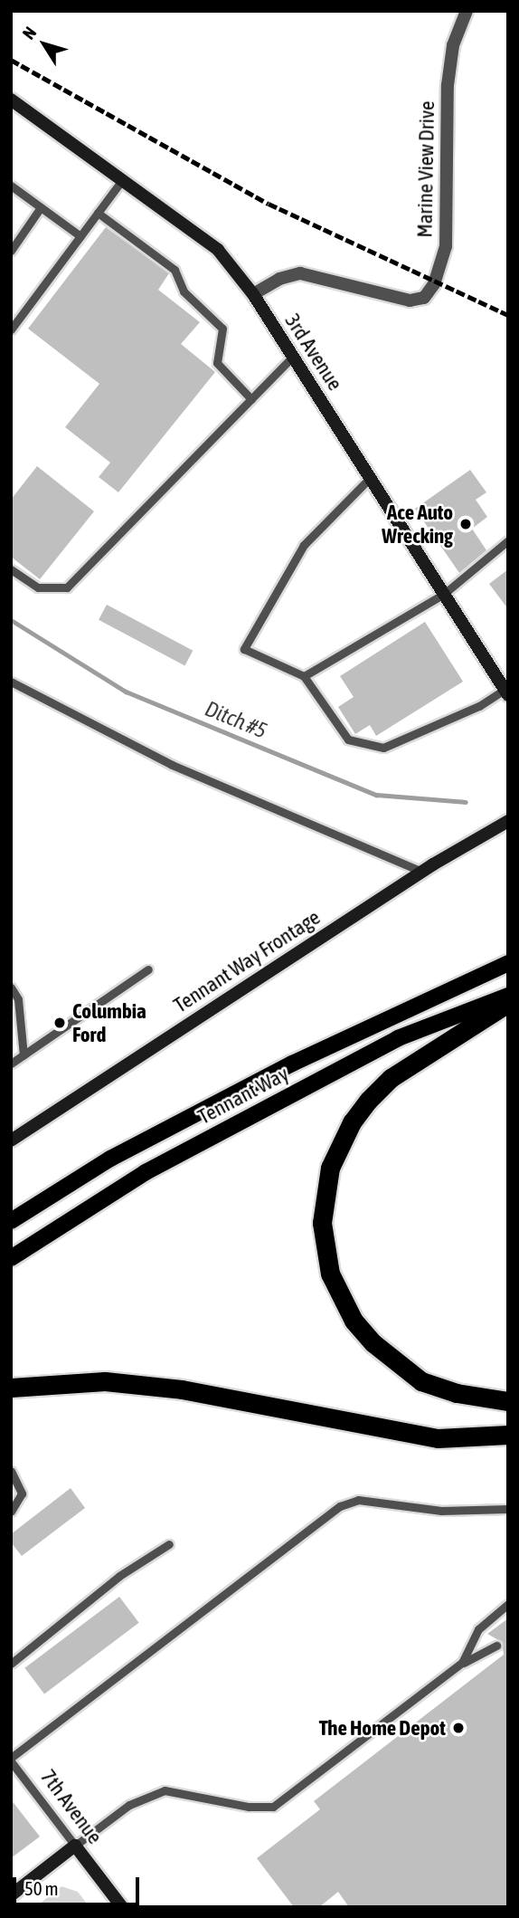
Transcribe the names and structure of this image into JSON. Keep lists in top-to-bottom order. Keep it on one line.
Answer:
{"streets":{"main road":["3rd Avenue","Tennant Way Frontage","Tennant Way","7th Avenue"],"street":["Marine View Drive"]},"crossings":[["Marine View Drive","3rd Avenue"]],"water":["Ditch #5"],"places":["Ace Auto Wrecking","Columbia Ford","The Home Depot"],"scale_bar":"50 m","north":"top left"}
